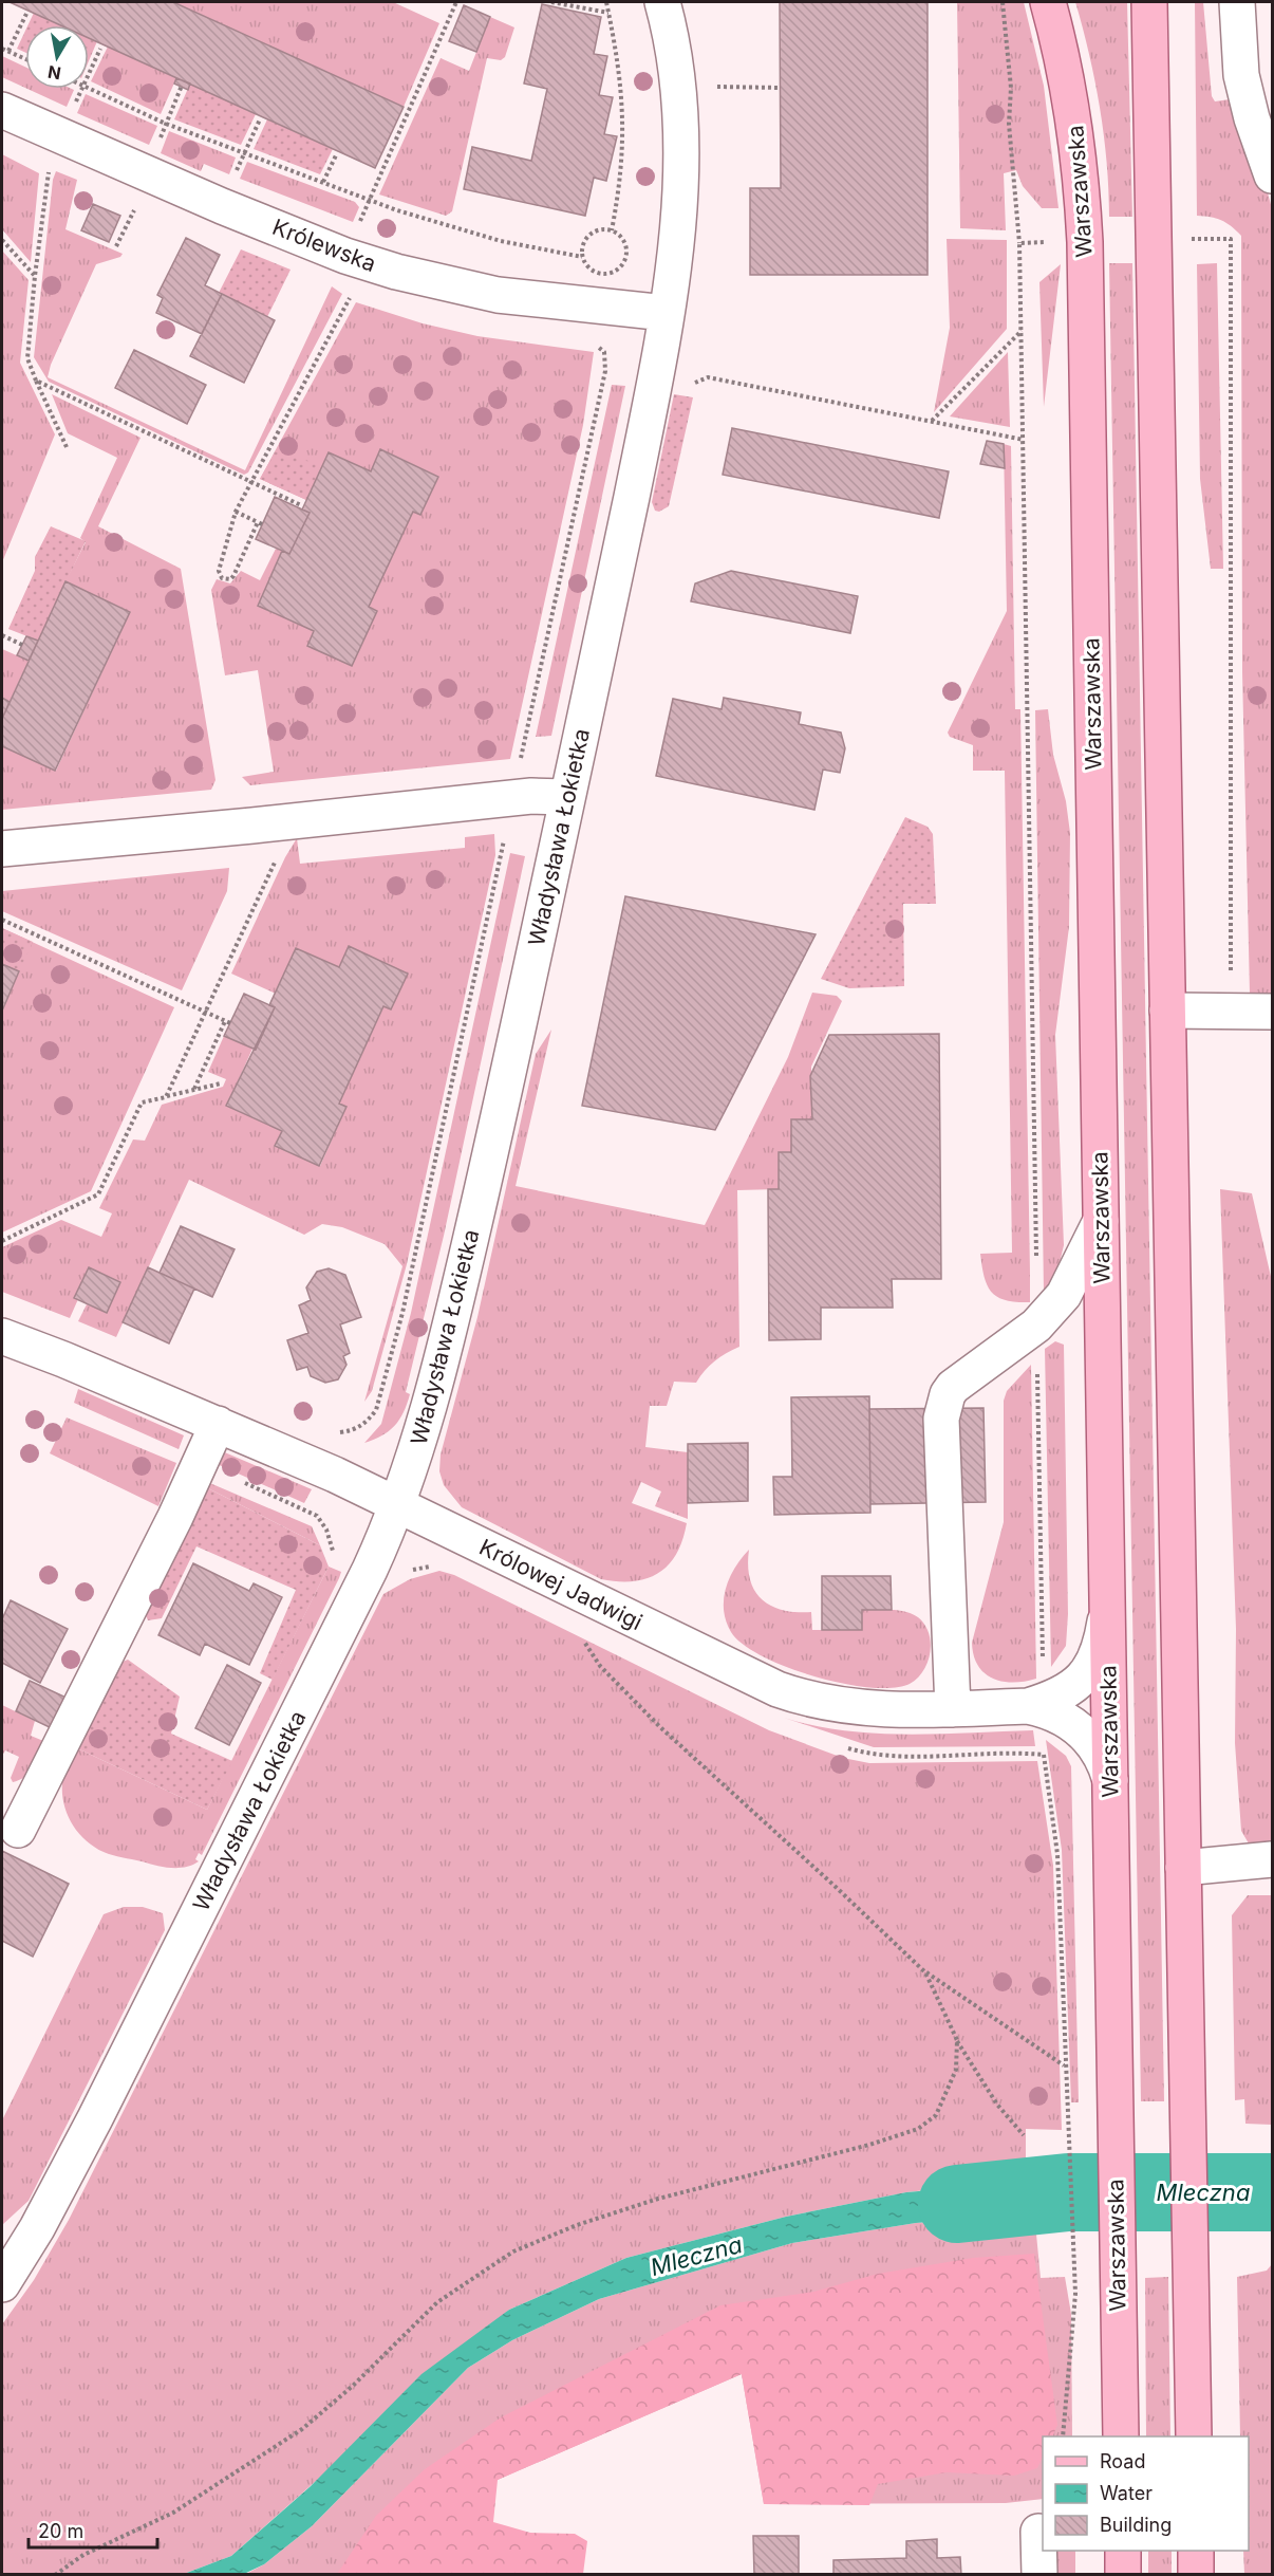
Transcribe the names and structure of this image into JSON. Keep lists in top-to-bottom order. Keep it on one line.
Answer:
{"streets":{"main road":["Warszawska"],"street":["Królewska","Władysława Łokietka","Królowej Jadwigi"]},"crossings":[["Warszawska","Królowej Jadwigi"],["Królewska","Władysława Łokietka"],["Władysława Łokietka","Królowej Jadwigi"]],"water":["Mleczna"],"legend":["Road","Water","Building"],"scale_bar":"20 m","north":"bottom"}
